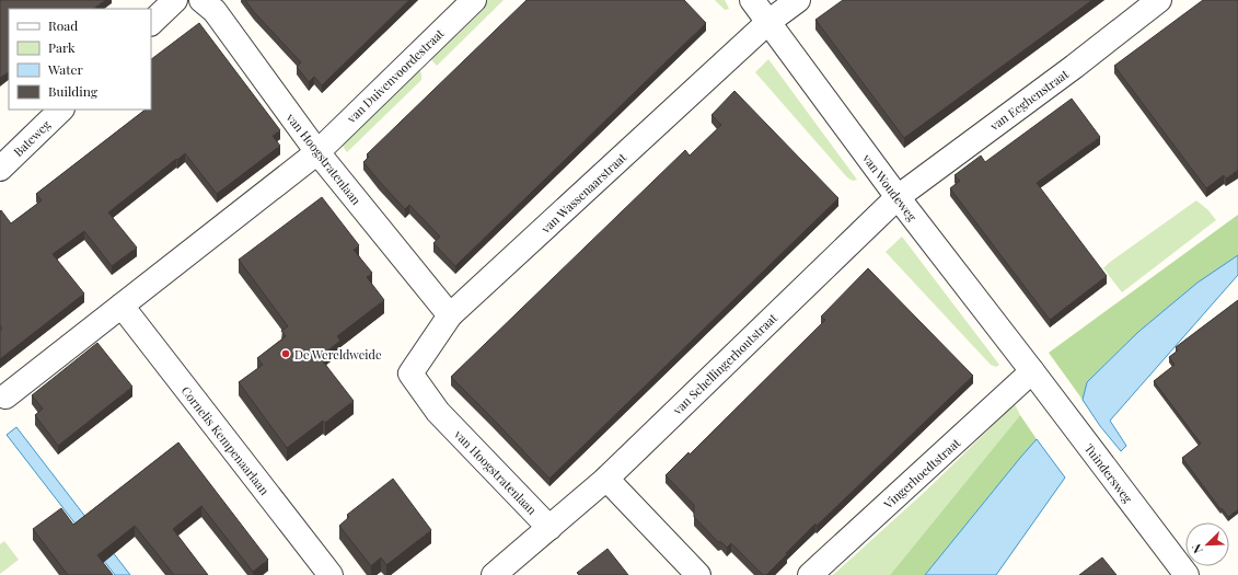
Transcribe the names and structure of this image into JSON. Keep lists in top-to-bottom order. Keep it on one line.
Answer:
{"streets":{"street":["van Duivenvoordestraat","van Eeghenstraat","Bateweg","van Hoogstratenlaan","van Woudeweg","van Wassenaarstraat","van Schellingerhoutstraat","Cornelis Kempenaarlaan","Vingerhoedtstraat","Tuindersweg"]},"crossings":[["van Duivenvoordestraat","van Hoogstratenlaan"],["van Eeghenstraat","van Woudeweg"],["van Eeghenstraat","van Schellingerhoutstraat"],["van Hoogstratenlaan","van Wassenaarstraat"],["van Hoogstratenlaan","van Schellingerhoutstraat"],["van Woudeweg","van Wassenaarstraat"],["van Woudeweg","van Schellingerhoutstraat"],["van Woudeweg","Vingerhoedtstraat"],["van Woudeweg","Tuindersweg"],["Vingerhoedtstraat","Tuindersweg"]],"places":["De Wereldweide"],"legend":["Road","Park","Water","Building"],"north":"bottom left"}
